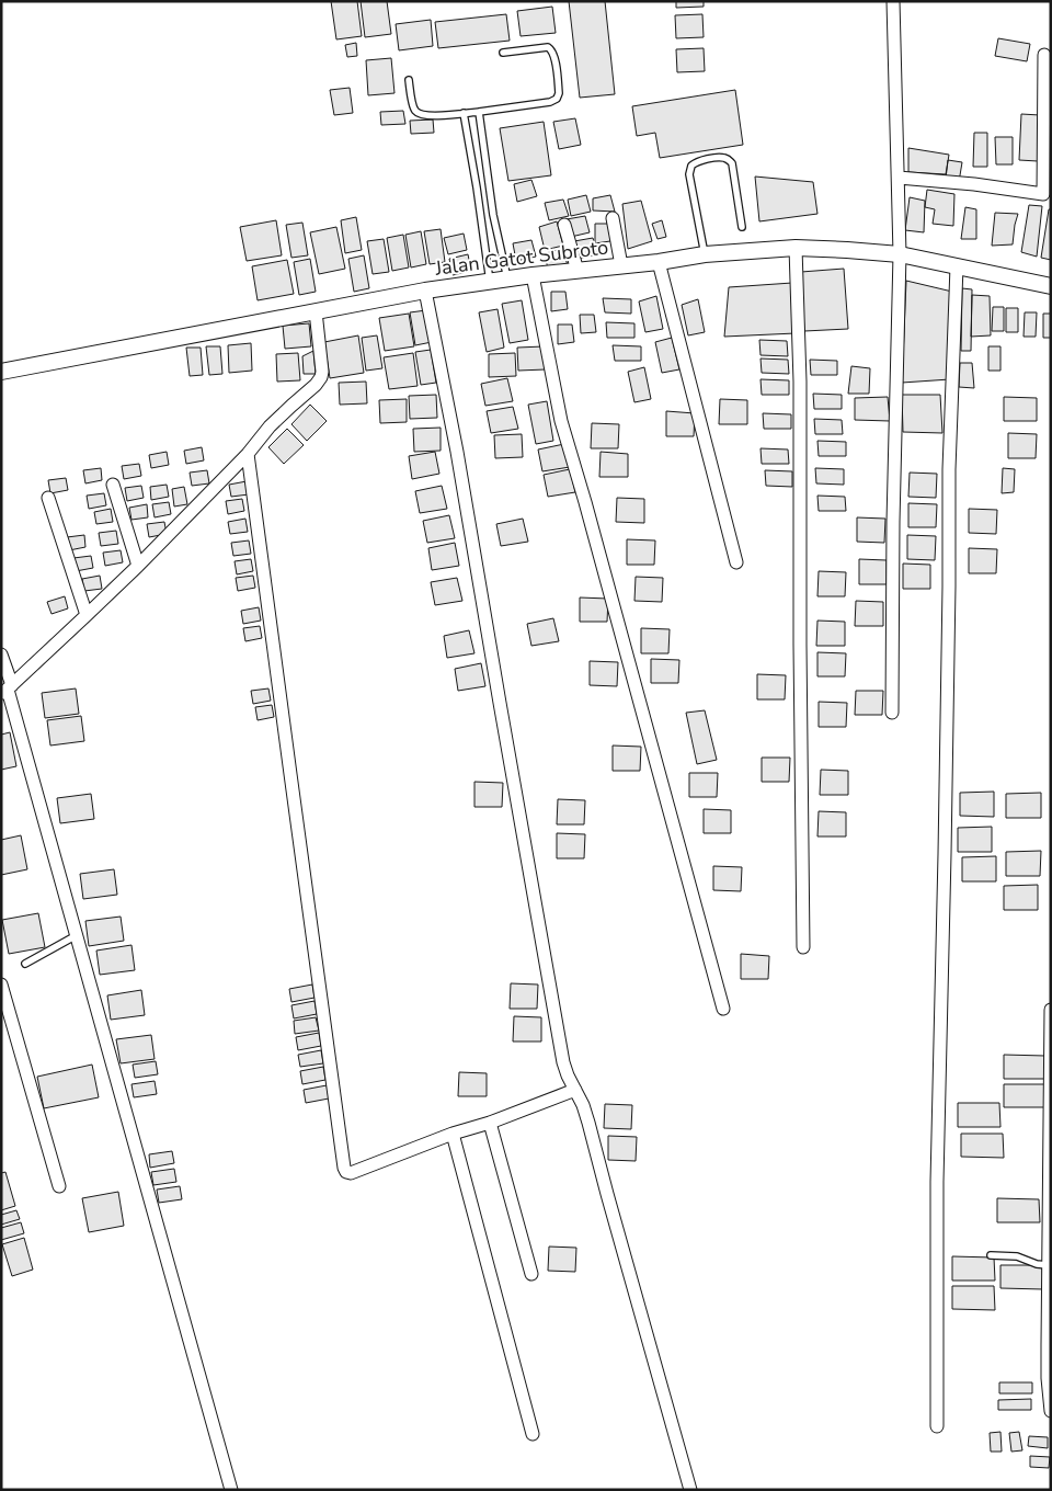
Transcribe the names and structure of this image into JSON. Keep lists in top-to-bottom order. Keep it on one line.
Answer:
{"streets":{"street":["Jalan Gatot Subroto"]}}
